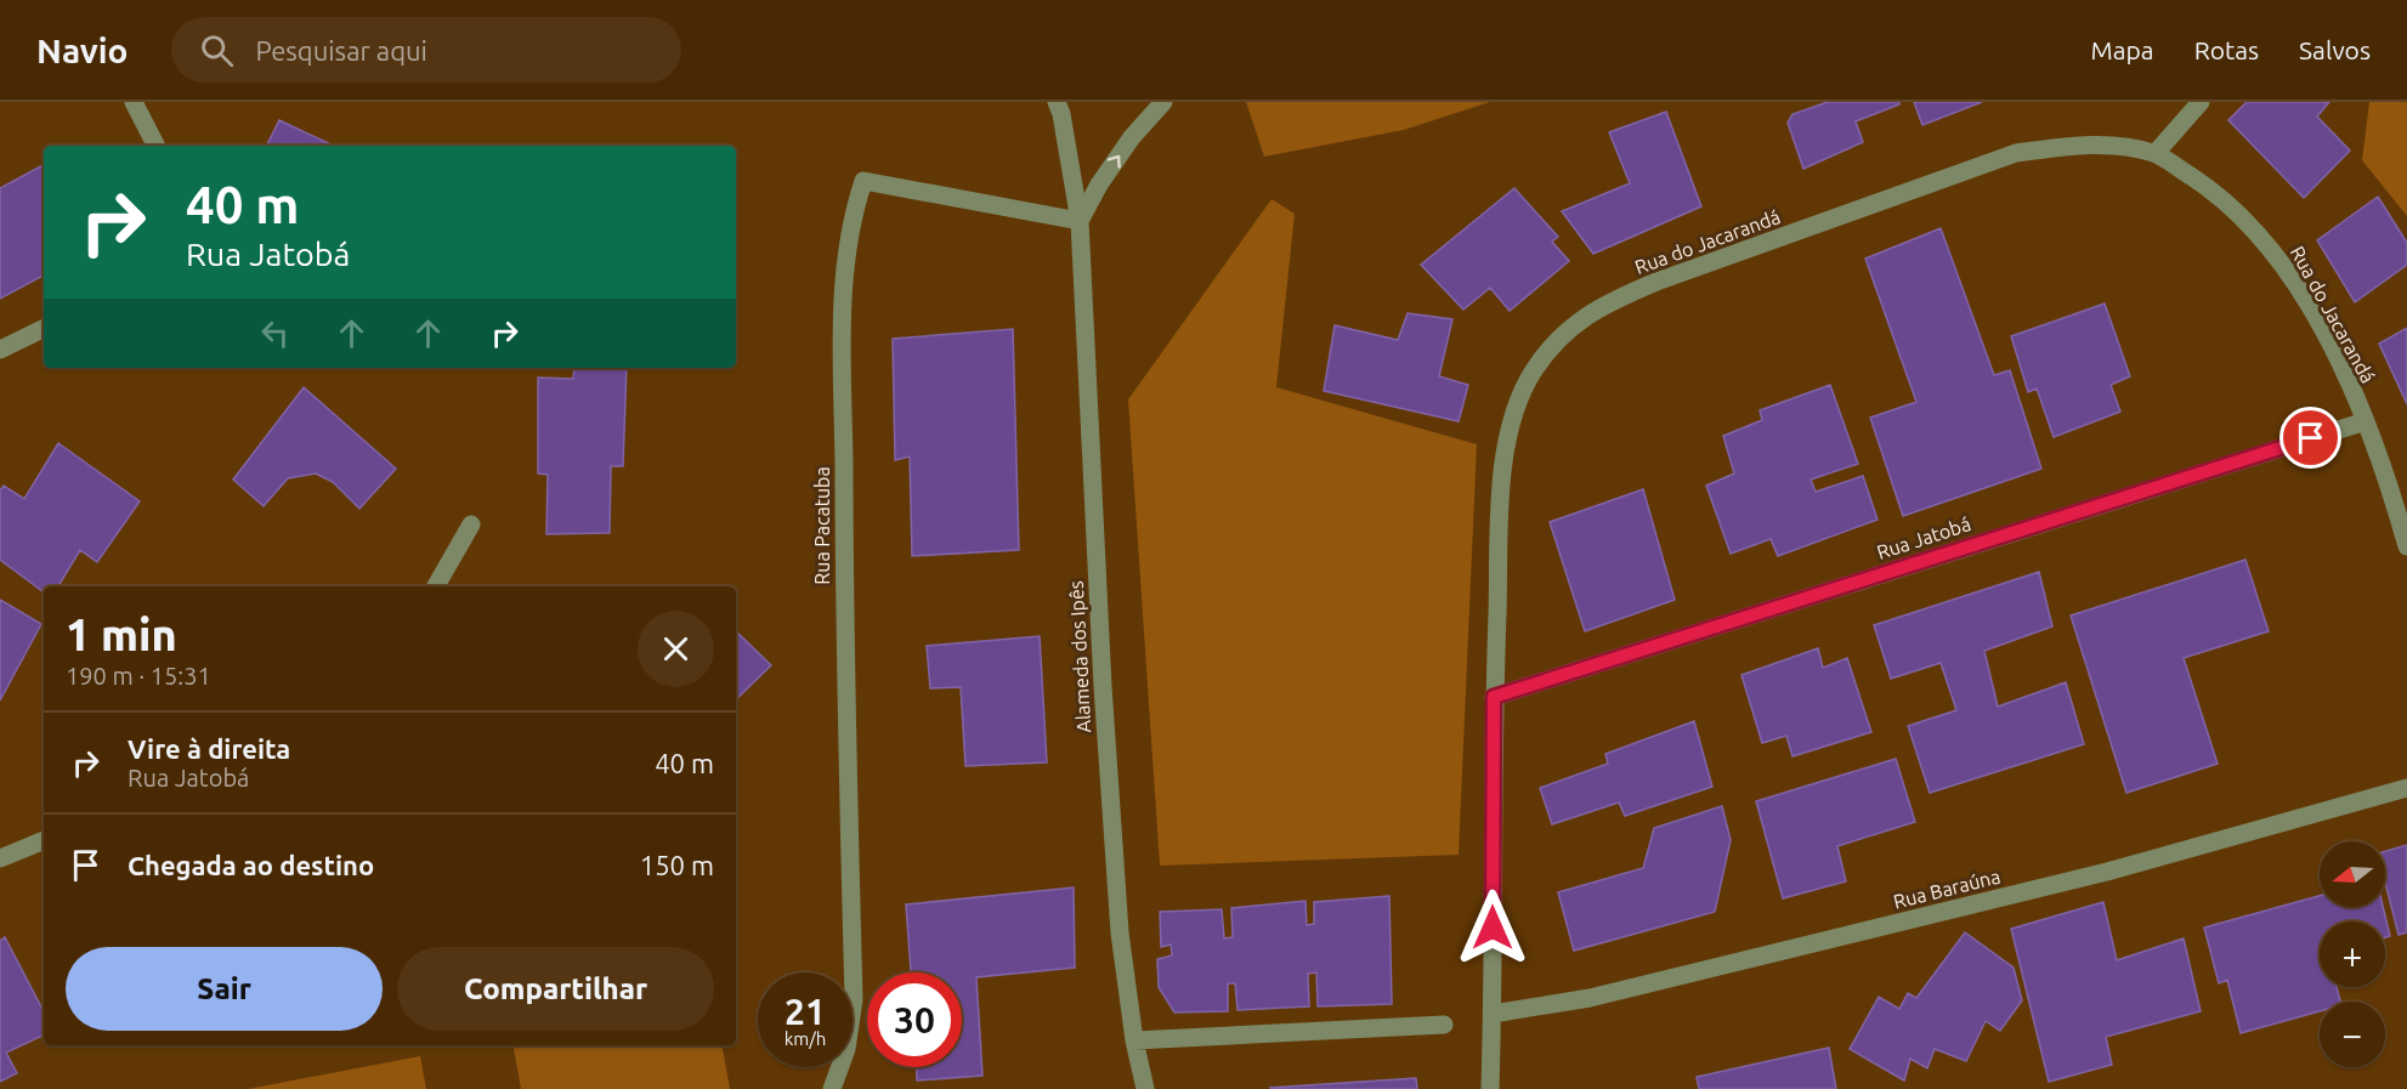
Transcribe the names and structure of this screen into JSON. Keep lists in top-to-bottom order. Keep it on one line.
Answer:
{"streets":{"street":["Rua do Jacarandá","Rua Pacatuba","Rua Jatobá","Alameda dos Ipês","Rua Baraúna"]},"crossings":[["Rua do Jacarandá","Rua Jatobá"],["Rua do Jacarandá","Rua Baraúna"],["Rua Pacatuba","Alameda dos Ipês"]],"north":"left","page":{"header":"Navio","search":"Pesquisar aqui","nav":["Mapa","Rotas","Salvos"],"turn":["40 m","Rua Jatobá"],"heading":["1 min","190 m · 15:31"],"list":[{"name":"Vire à direita","note":"Rua Jatobá","value":"40 m"},{"name":"Chegada ao destino","value":"150 m"}],"map_buttons":["+","−"],"buttons":["Sair","Compartilhar"],"speed":"21 km/h","limit":"30"}}
